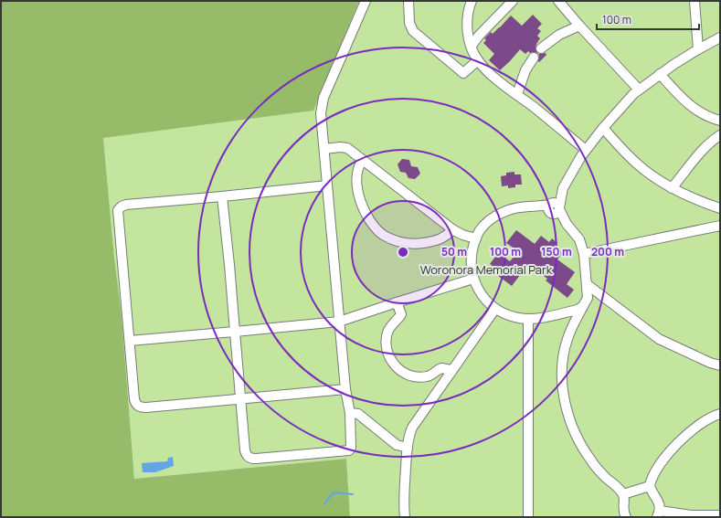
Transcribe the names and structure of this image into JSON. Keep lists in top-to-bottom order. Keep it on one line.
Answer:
{"parks":["Woronora Memorial Park"],"scale_bar":"100 m","rings":["50 m","100 m","150 m","200 m"]}
